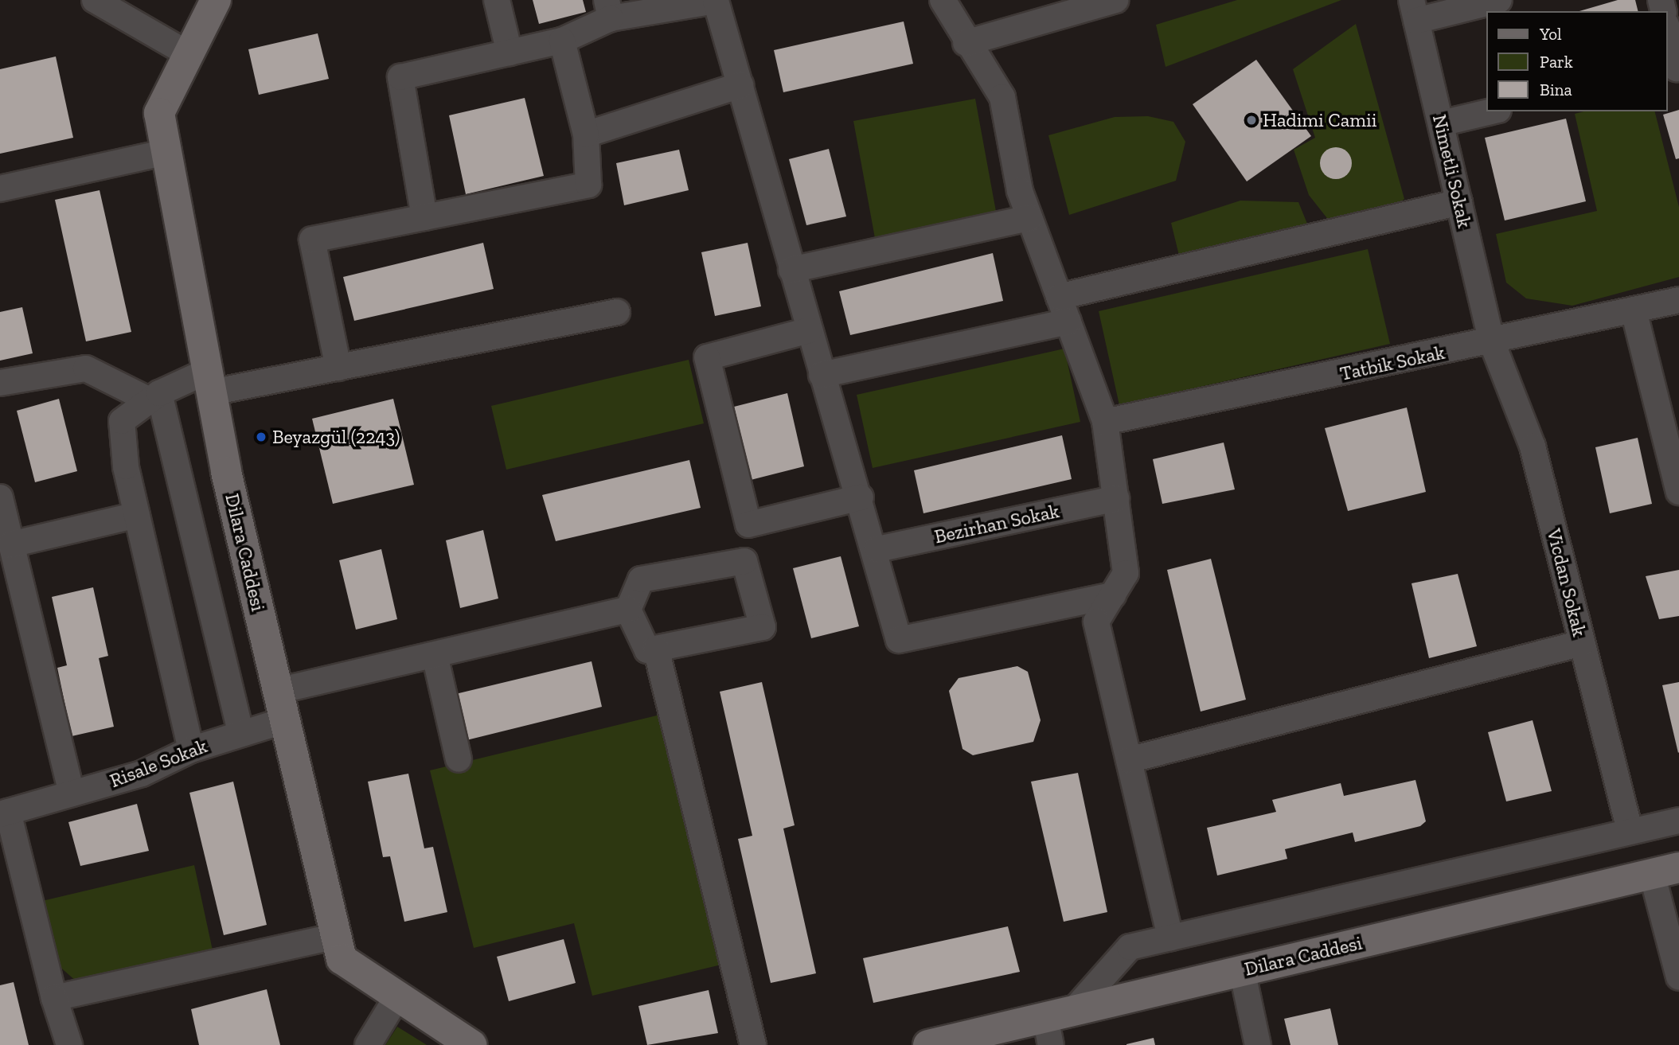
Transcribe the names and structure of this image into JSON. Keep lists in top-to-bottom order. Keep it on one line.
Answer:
{"streets":{"street":["Nimetli Sokak","Tatbik Sokak","Bezirhan Sokak","Dilara Caddesi","Vicdan Sokak","Risale Sokak"]},"crossings":[["Nimetli Sokak","Tatbik Sokak"],["Nimetli Sokak","Vicdan Sokak"],["Tatbik Sokak","Vicdan Sokak"],["Dilara Caddesi","Risale Sokak"]],"places":["Hadimi Camii","Beyazgül (2243)"],"legend":["Yol","Park","Bina"]}
